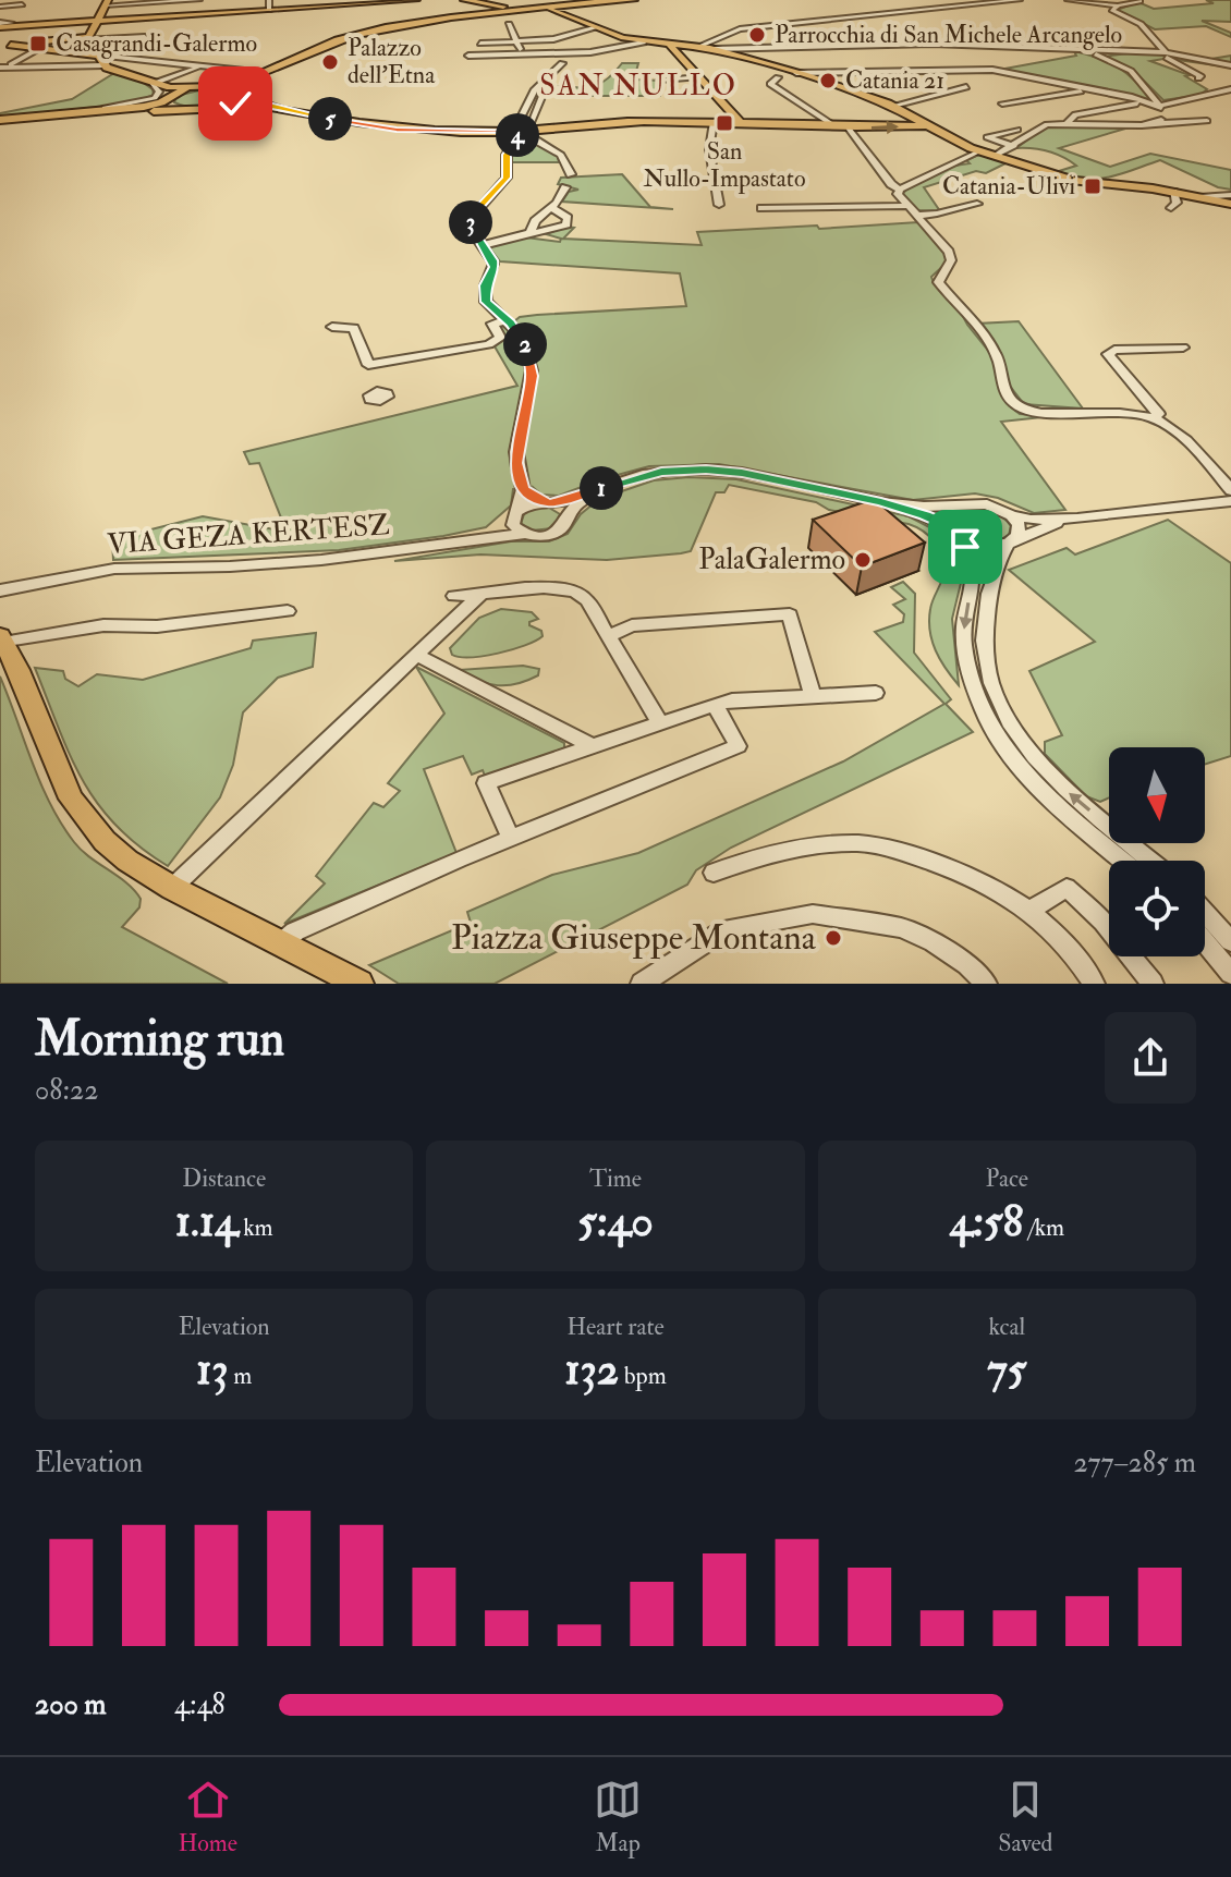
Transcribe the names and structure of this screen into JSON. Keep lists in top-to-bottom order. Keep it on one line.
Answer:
{"streets":{"street":["VIA GEZA KERTESZ"]},"districts":["SAN NULLO"],"places":{"other":["Parrocchia di San Michele Arcangelo","Palazzo dell'Etna","Catania 21","PalaGalermo","Piazza Giuseppe Montana"],"transit":["Casagrandi-Galermo","San Nullo-Impastato","Catania-Ulivi"]},"north":"bottom","page":{"pins":["5","4","3","2","1"],"heading":["Morning run","08:22"],"stats":[["Distance","1.14 km"],["Time","5:40"],["Pace","4:58 /km"],["Elevation","13 m"],["Heart rate","132 bpm"],["kcal","75"]],"chart":["Elevation","277–285 m"],"list":[{"name":"200 m","note":"4:48"}],"tabs":["Home","Map","Saved"]}}
